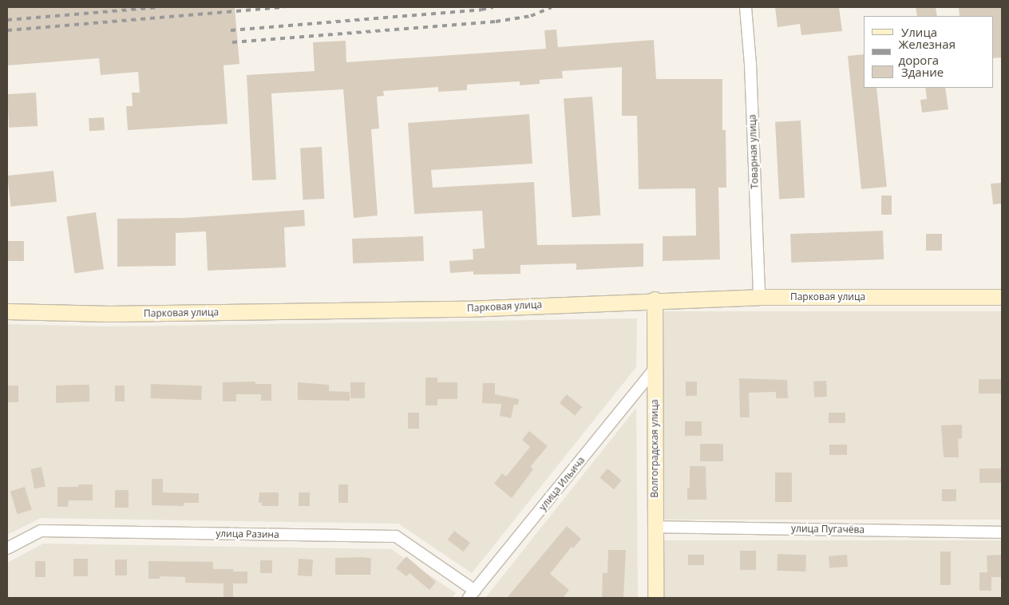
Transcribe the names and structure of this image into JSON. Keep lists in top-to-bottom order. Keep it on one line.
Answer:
{"streets":{"main road":["Парковая улица","Волгоградская улица"],"street":["Товарная улица","улица Ильича","улица Пугачёва","улица Разина"]},"crossings":[["Товарная улица","Парковая улица"],["Парковая улица","Волгоградская улица"],["Волгоградская улица","улица Ильича"],["Волгоградская улица","улица Пугачёва"],["улица Ильича","улица Разина"]],"legend":["Улица","Железная дорога","Здание"]}
